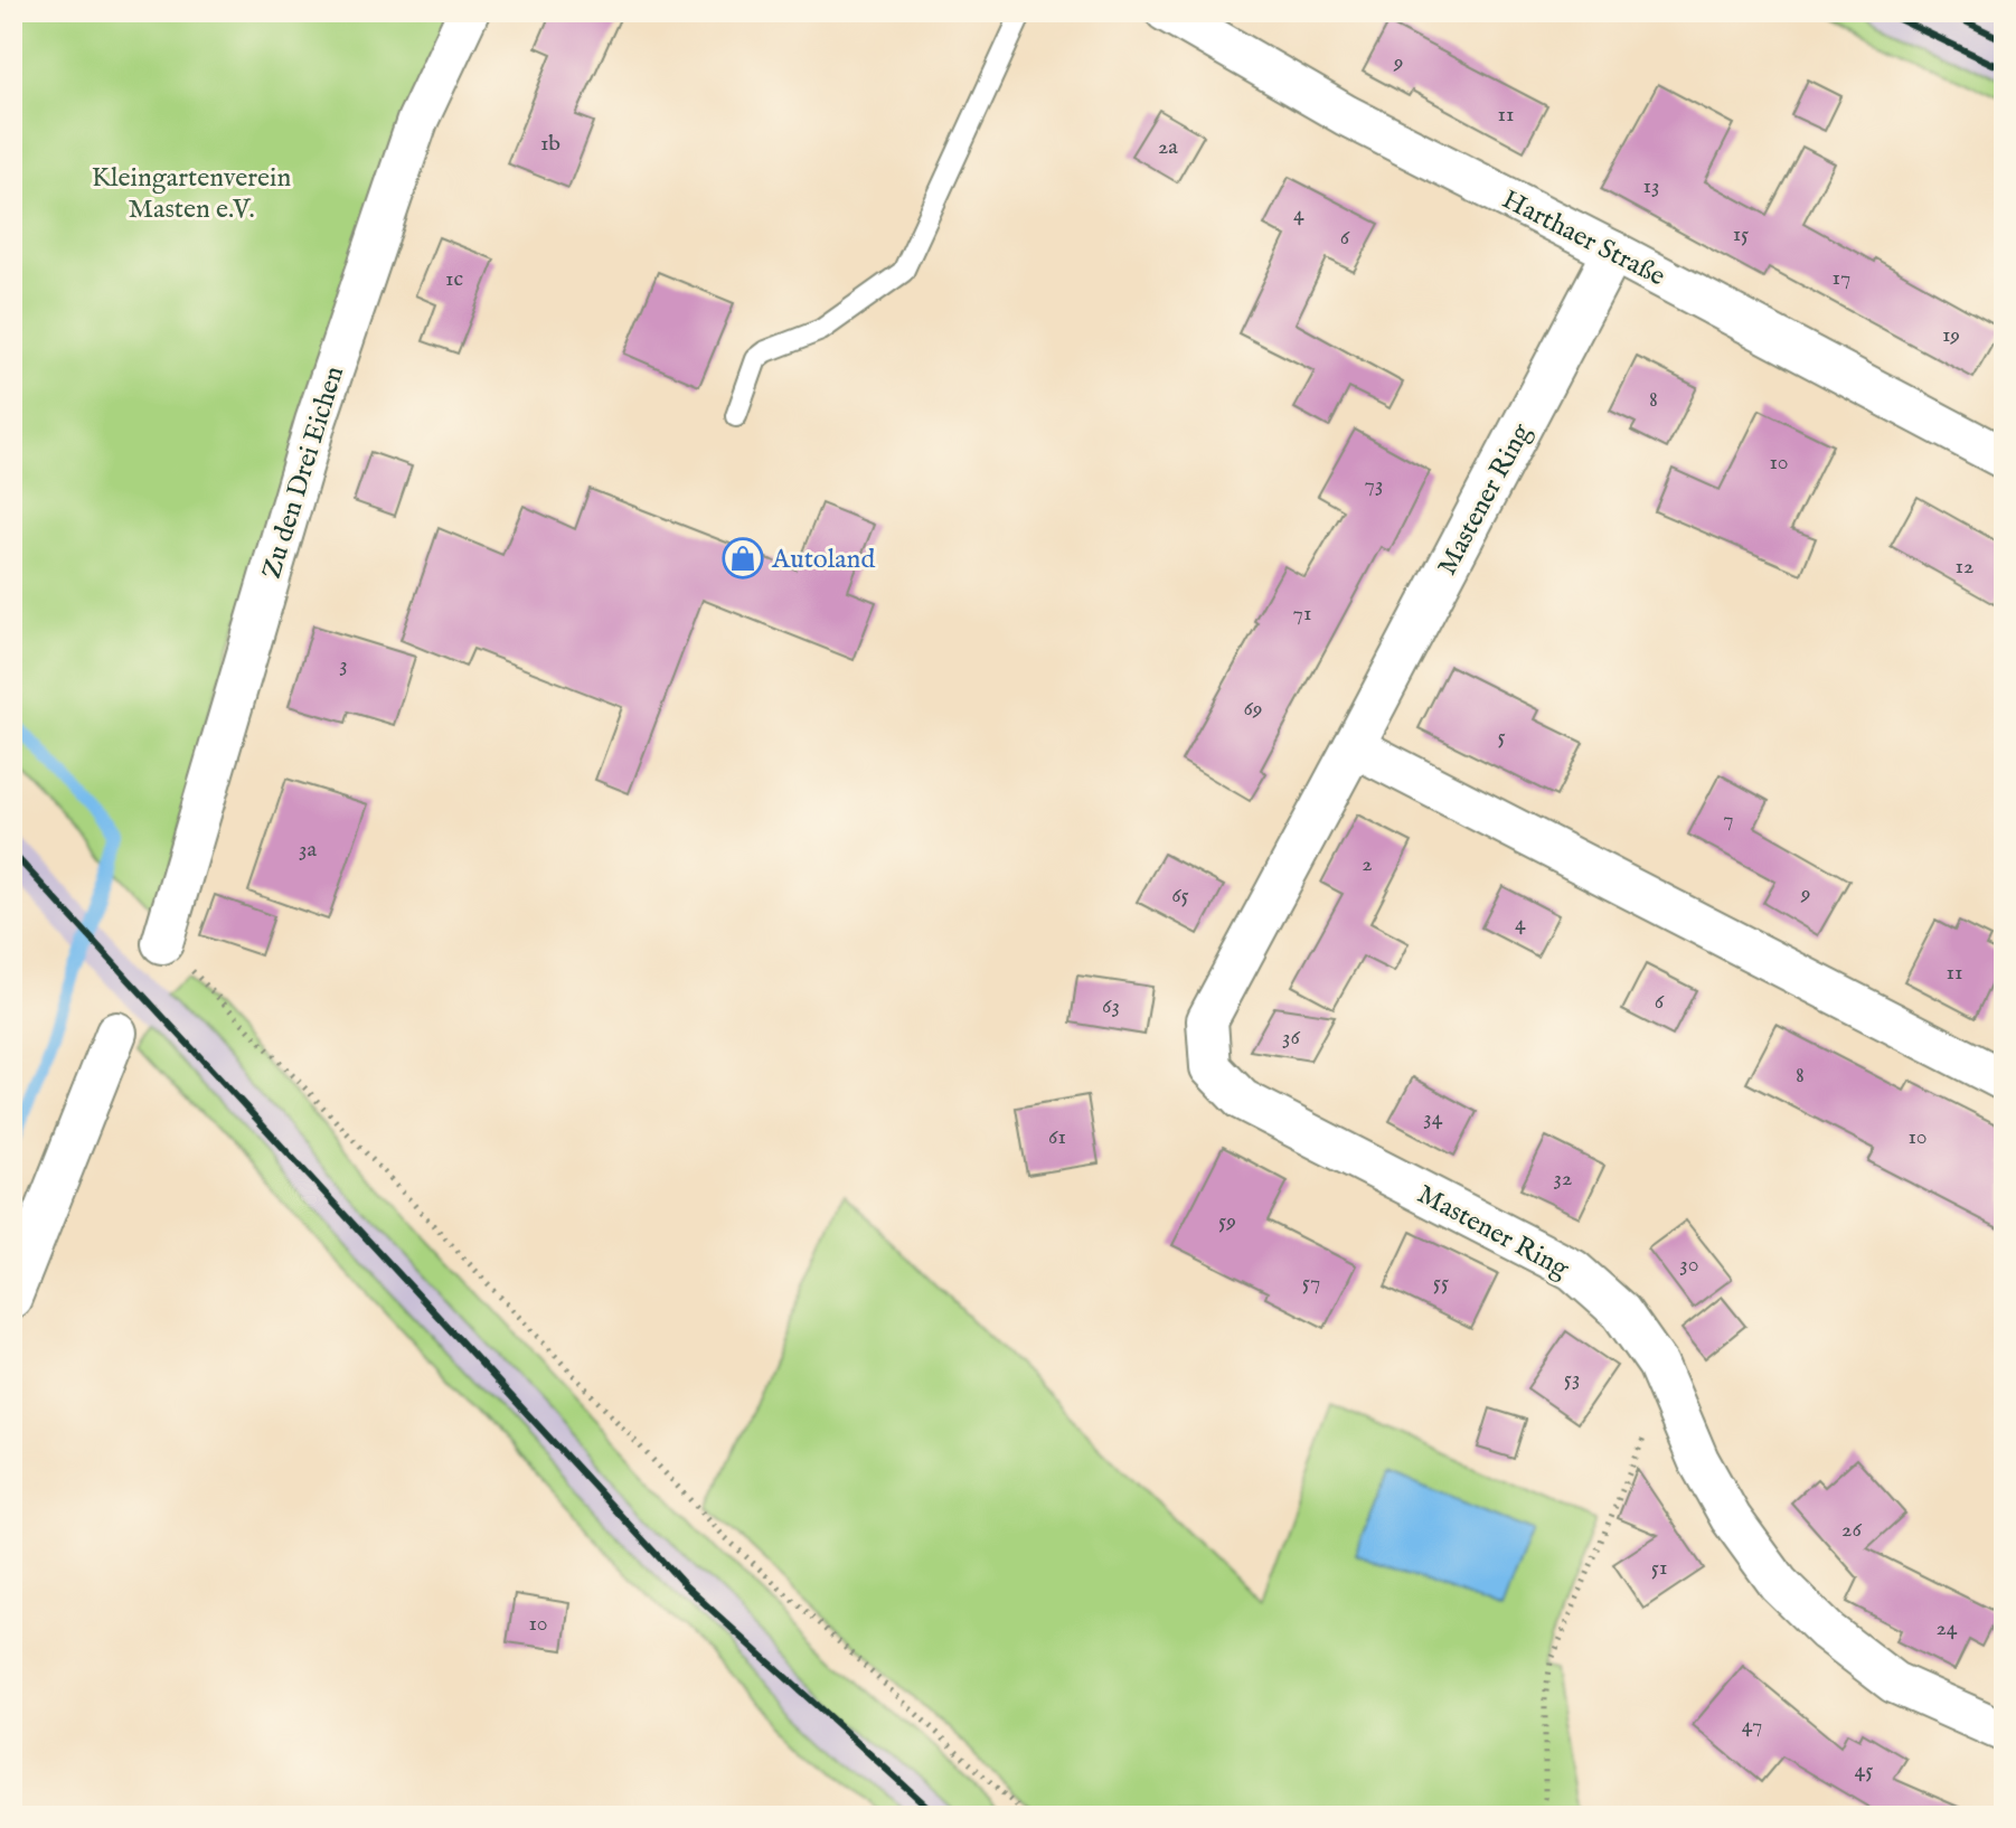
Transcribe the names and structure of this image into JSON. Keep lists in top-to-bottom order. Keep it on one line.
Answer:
{"streets":{"street":["Harthaer Straße","Zu den Drei Eichen","Mastener Ring"]},"crossings":[["Harthaer Straße","Mastener Ring"]],"parks":["Kleingartenverein Masten e.V."],"places":{"shop":["Autoland"]},"house_numbers":["9","11","1b","2a","13","4","15","6","17","1c","19","8","10","73","12","71","3","69","5","7","3a","2","9","65","4","11","6","63","36","8","34","61","10","32","59","30","57","55","53","26","51","10","24","47","45"]}
